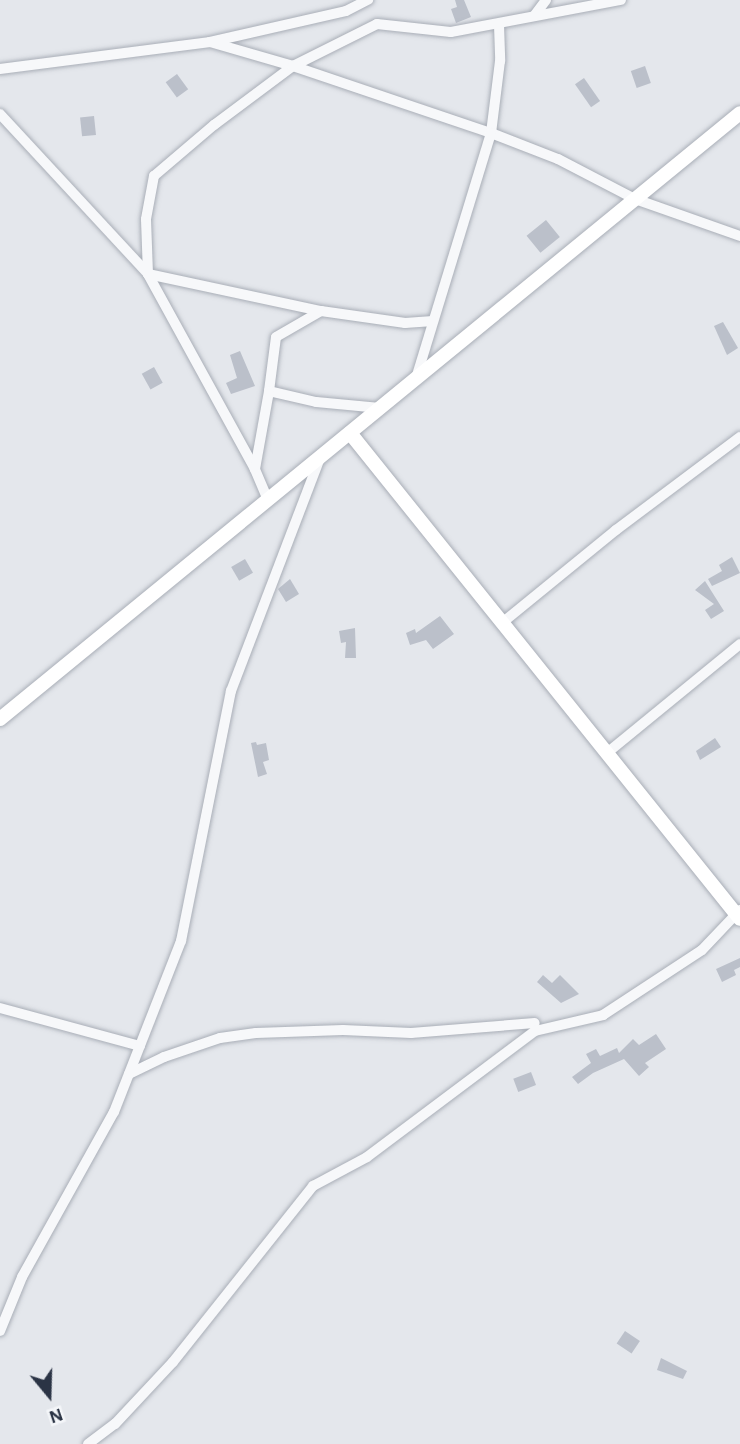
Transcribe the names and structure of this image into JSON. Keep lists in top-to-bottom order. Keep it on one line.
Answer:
{"north":"bottom"}
